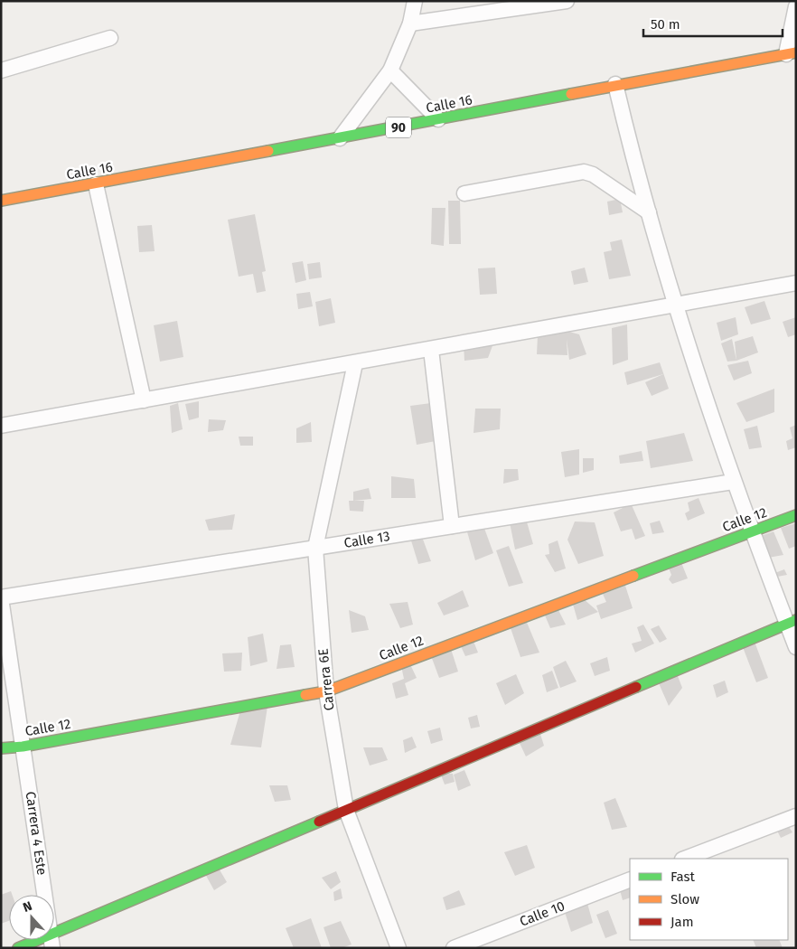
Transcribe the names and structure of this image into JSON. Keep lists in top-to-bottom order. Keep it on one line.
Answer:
{"streets":{"main road":["Calle 16","90","Calle 12"],"street":["Calle 13","Carrera 6E","Carrera 4 Este","Calle 10"]},"crossings":[["Calle 12","Carrera 6E"],["Calle 12","Carrera 4 Este"],["Calle 13","Carrera 6E"],["Calle 13","Carrera 4 Este"]],"legend":["Fast","Slow","Jam"],"scale_bar":"50 m","north":"top"}
